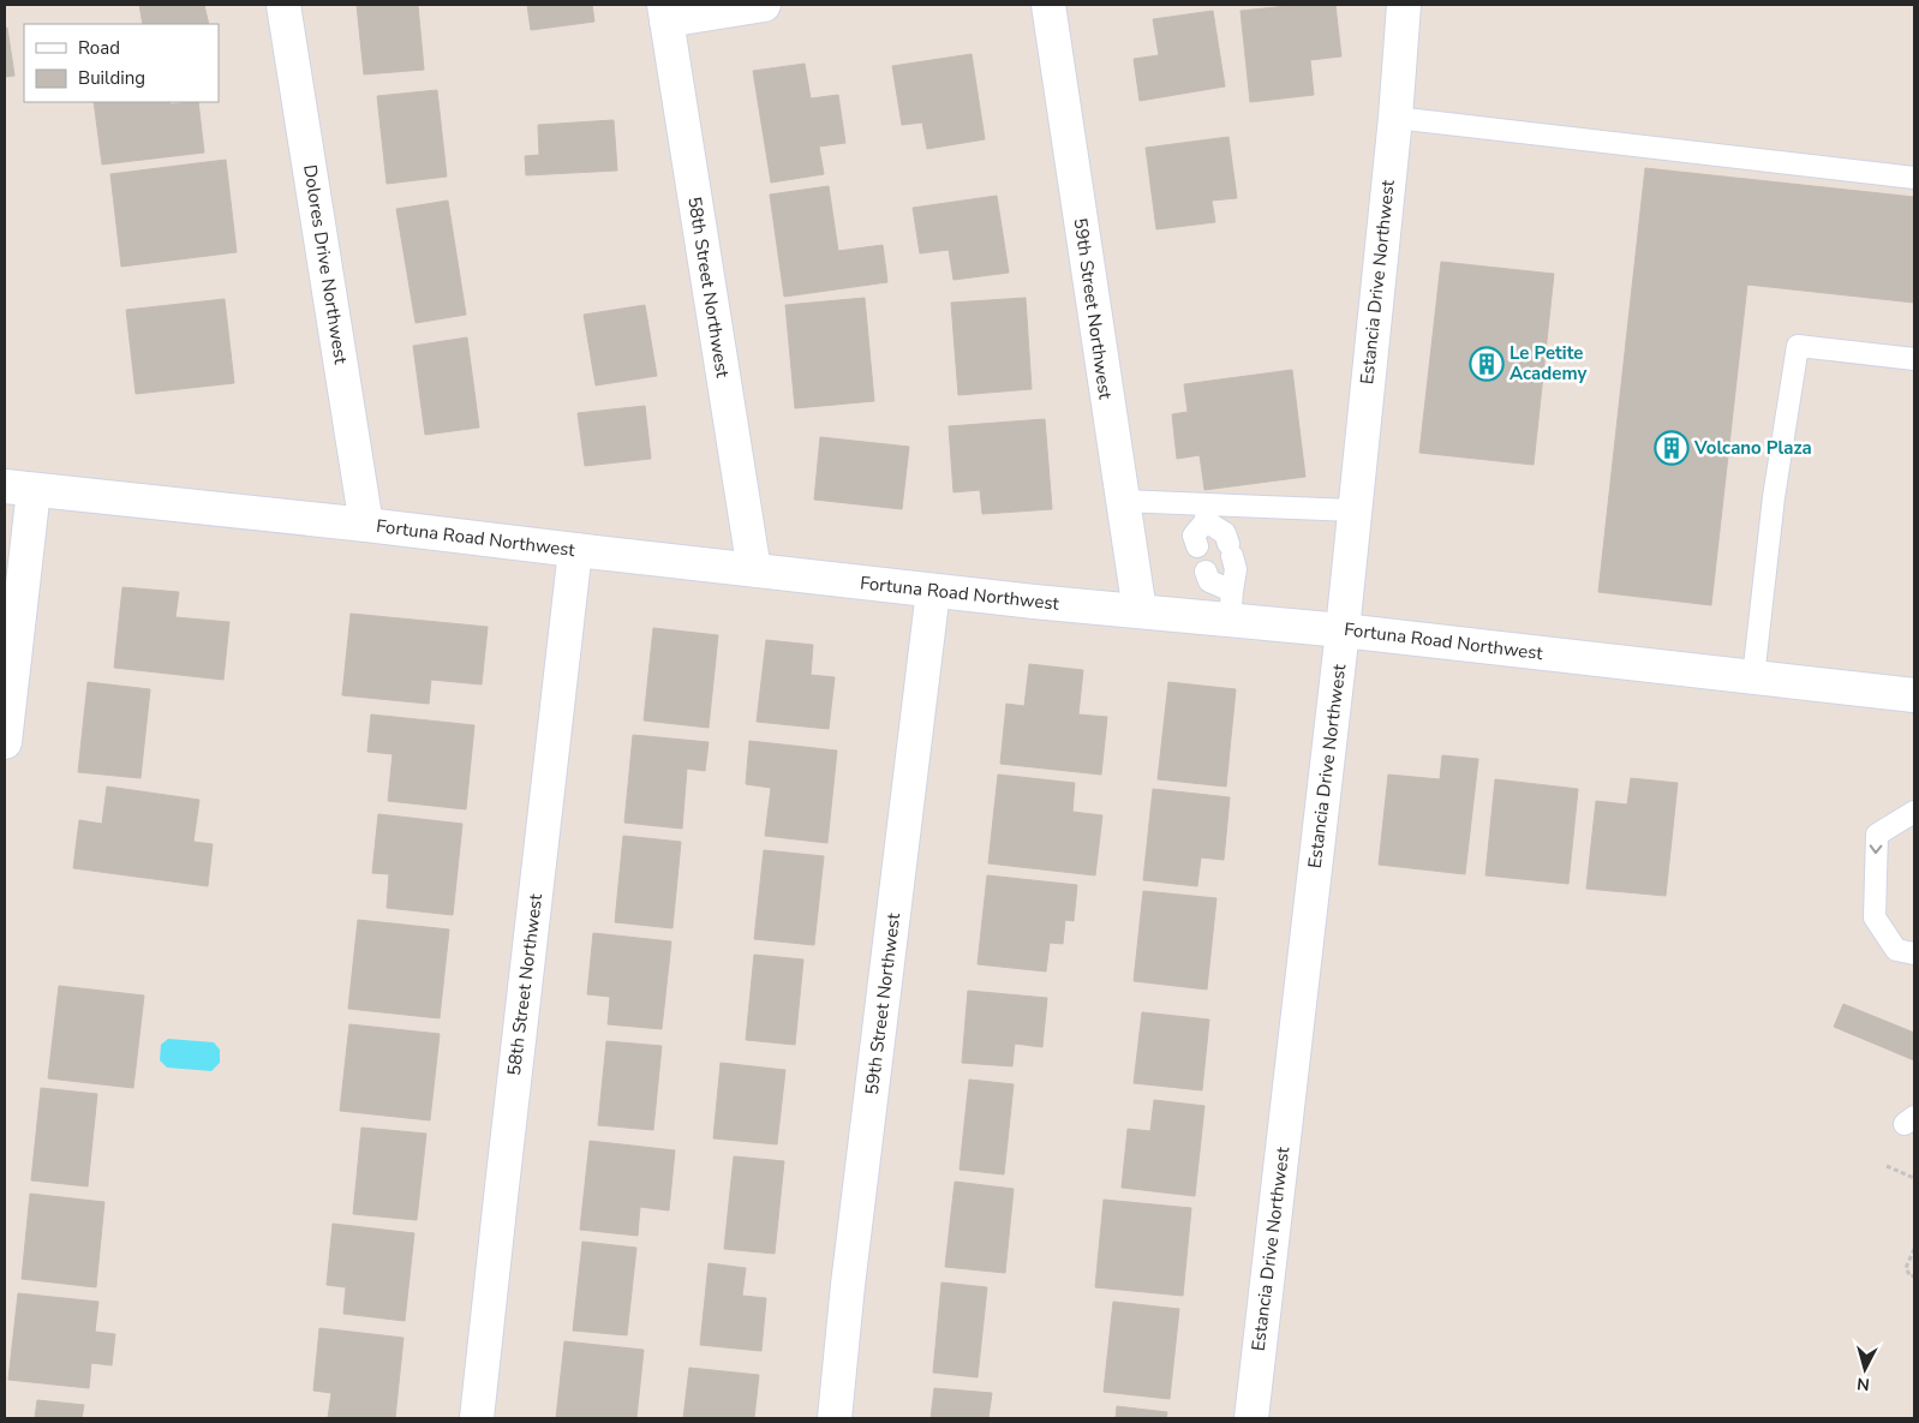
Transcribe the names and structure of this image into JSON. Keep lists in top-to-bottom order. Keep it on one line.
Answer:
{"streets":{"street":["Dolores Drive Northwest","Estancia Drive Northwest","58th Street Northwest","59th Street Northwest","Fortuna Road Northwest"]},"crossings":[["Dolores Drive Northwest","Fortuna Road Northwest"],["Estancia Drive Northwest","Fortuna Road Northwest"],["58th Street Northwest","Fortuna Road Northwest"],["59th Street Northwest","Fortuna Road Northwest"]],"places":{"building":["Le Petite Academy","Volcano Plaza"]},"legend":["Road","Building"],"north":"bottom"}
